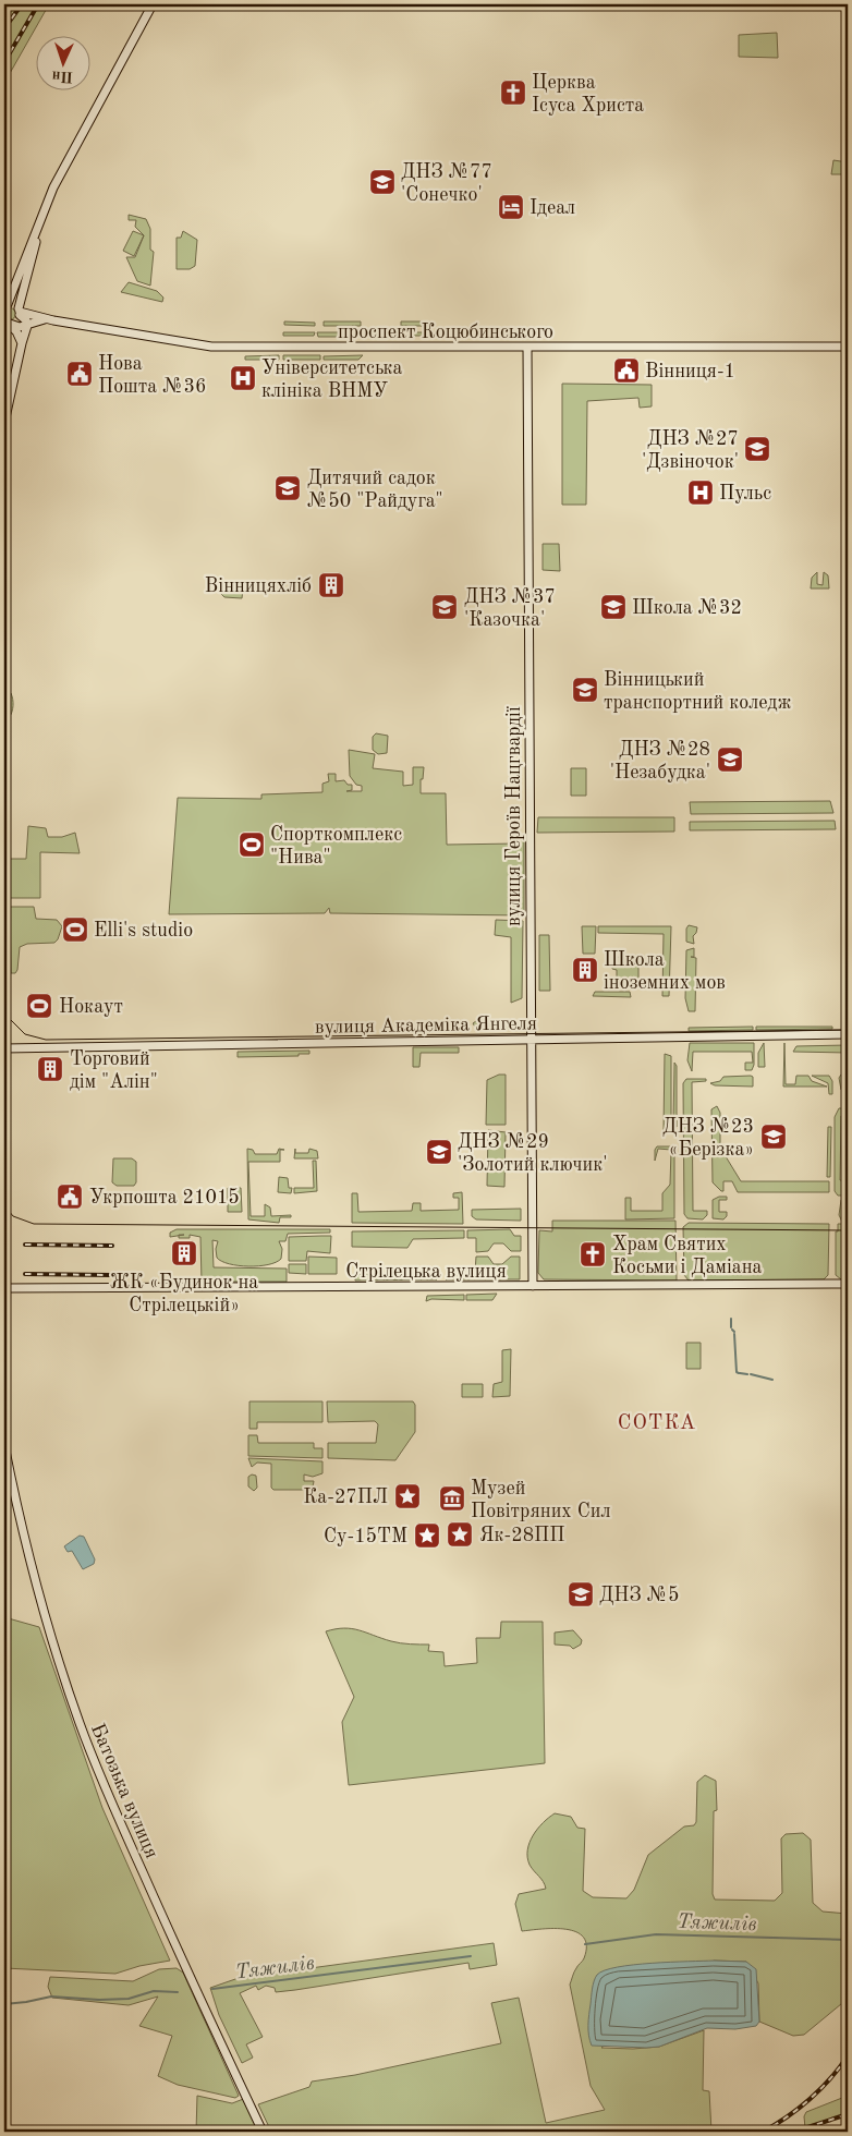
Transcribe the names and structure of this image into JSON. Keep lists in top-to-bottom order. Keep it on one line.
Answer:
{"streets":{"main road":["проспект Коцюбинського","вулиця Героїв Нацгвардії","вулиця Академіка Янгеля","Стрілецька вулиця","Батозька вулиця"]},"crossings":[["проспект Коцюбинського","вулиця Героїв Нацгвардії"],["вулиця Героїв Нацгвардії","вулиця Академіка Янгеля"],["вулиця Героїв Нацгвардії","Стрілецька вулиця"]],"districts":["СОТКА"],"water":["Тяжилів"],"places":{"church":["Церква Ісуса Христа","Храм Святих Косьми і Даміана"],"school or university":["ДНЗ №77 'Сонечко'","ДНЗ №27 'Дзвіночок'","Дитячий садок №50 \"Райдуга\"","ДНЗ №37 'Казочка'","Школа №32","Вінницький транспортний коледж","ДНЗ №28 'Незабудка'","ДНЗ №23 «Берізка»","ДНЗ №29 'Золотий ключик'","ДНЗ №5"],"hotel":["Ідеал"],"public building":["Вінниця-1","Нова Пошта №36","Укрпошта 21015"],"hospital":["Університетська клініка ВНМУ","Пульс"],"building":["Вінницяхліб","Школа іноземних мов","Торговий дім \"Алін\"","ЖК «Будинок на Стрілецькій»"],"sports":["Спорткомплекс \"Нива\"","Elli's studio","Нокаут"],"place":["Ка-27ПЛ","Як-28ПП","Су-15ТМ"],"museum":["Музей Повітряних Сил"]},"north":"bottom"}
